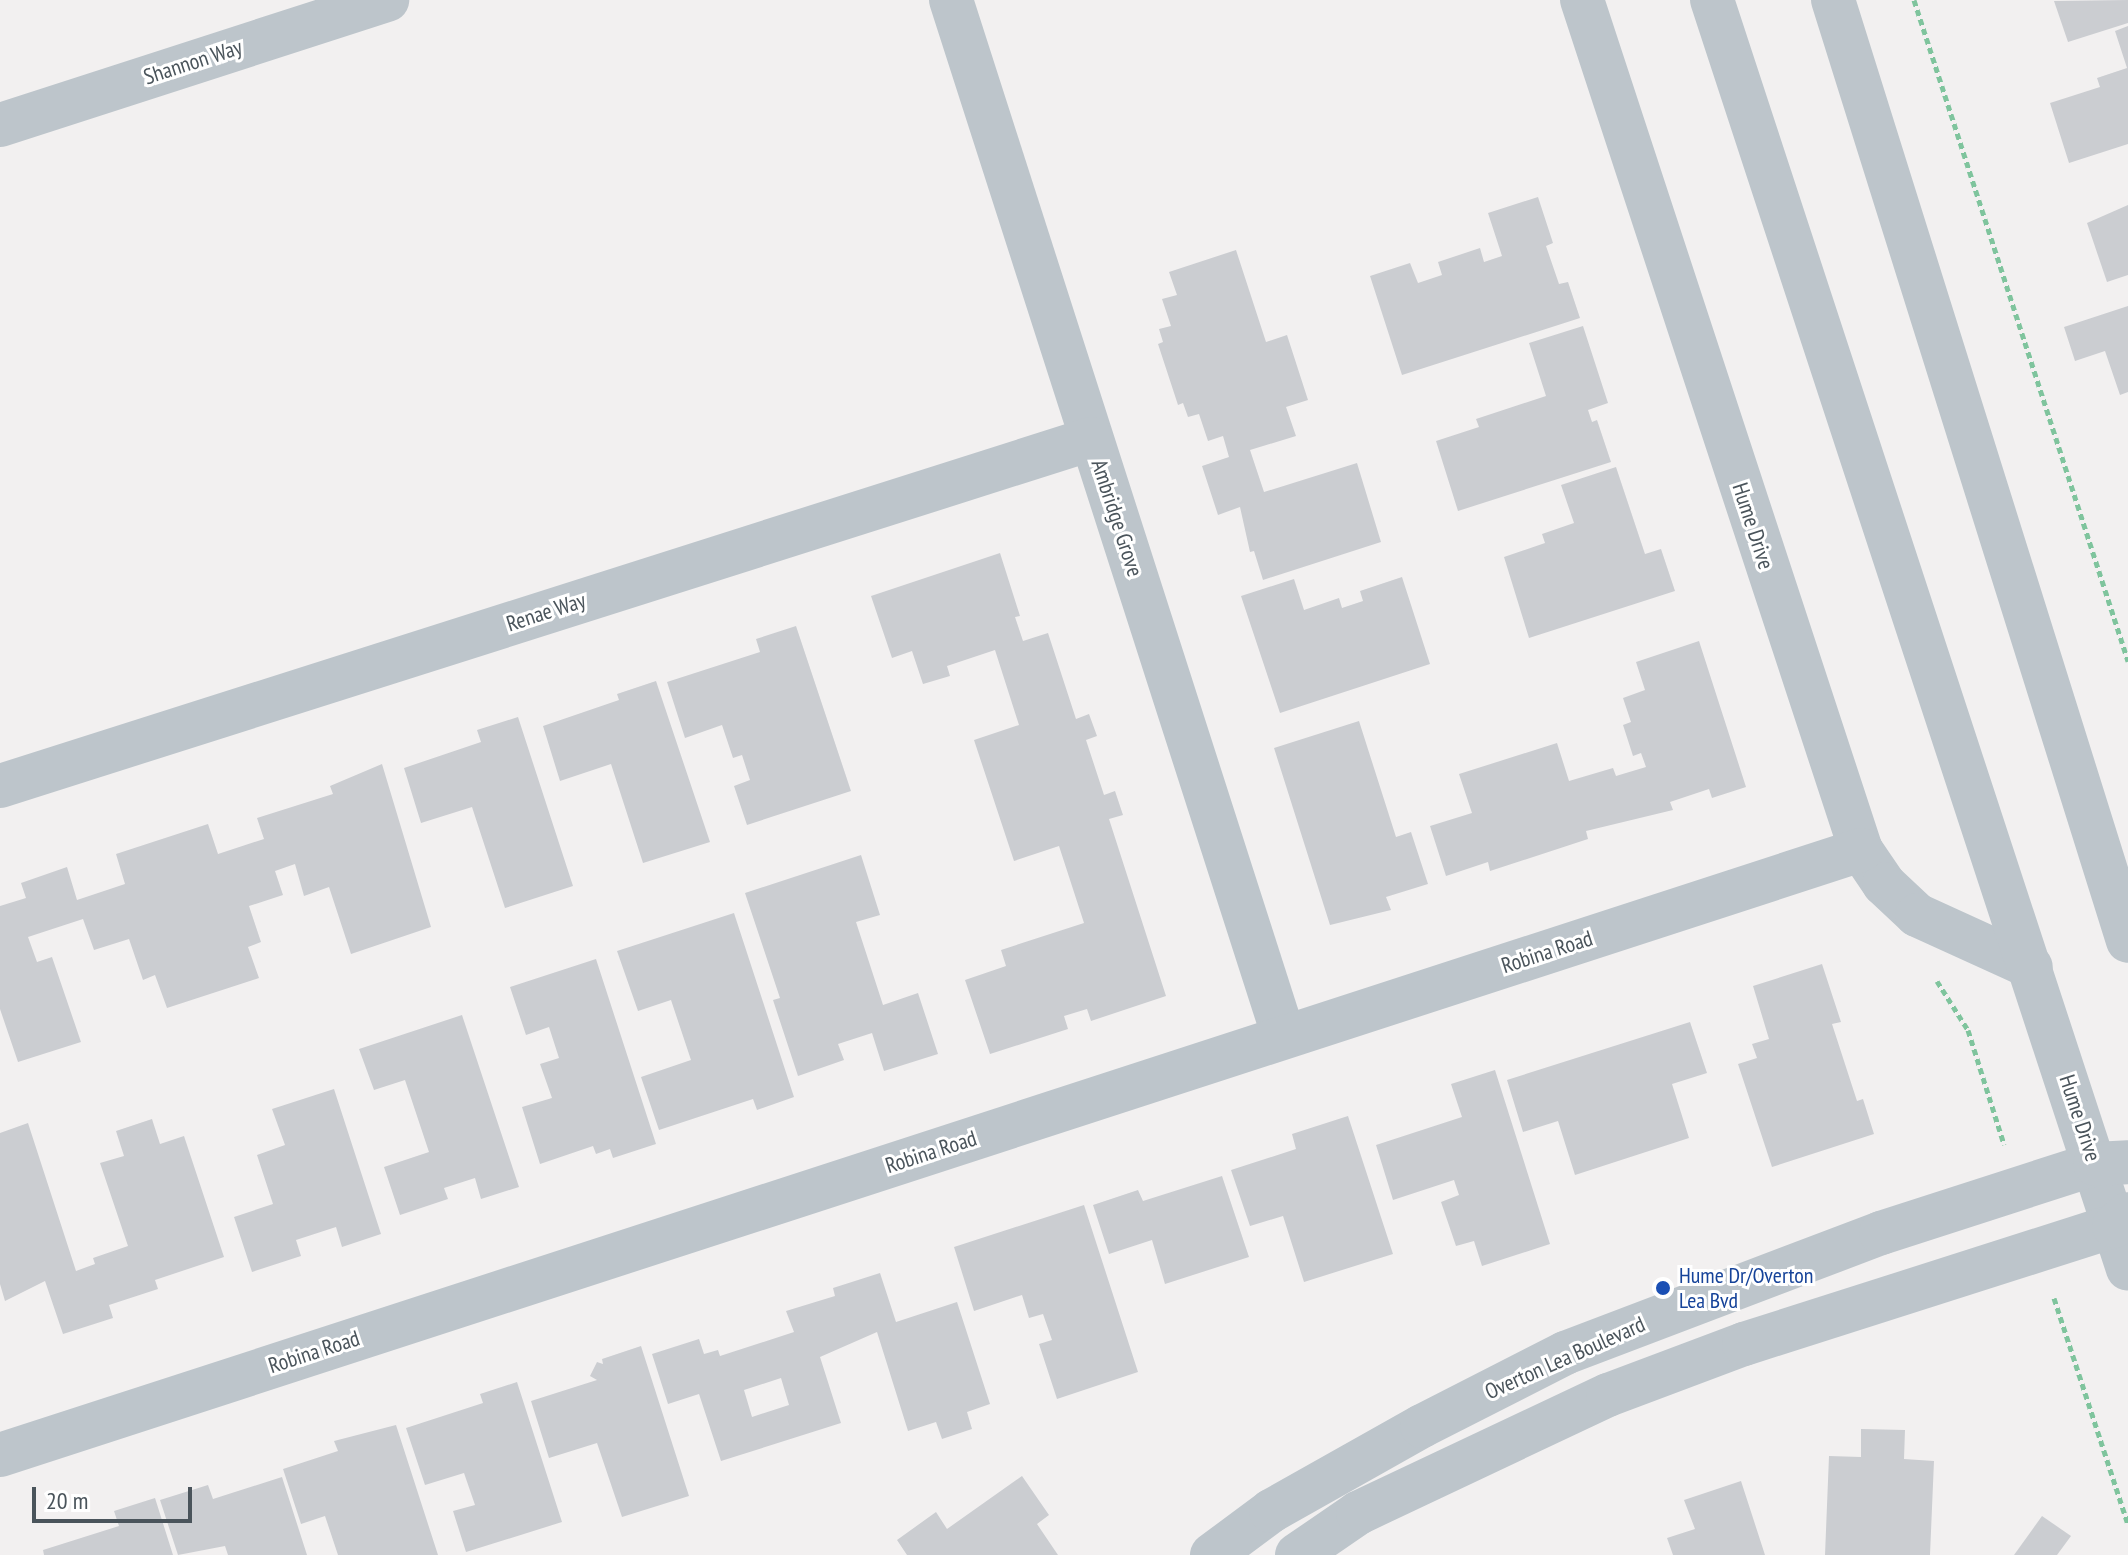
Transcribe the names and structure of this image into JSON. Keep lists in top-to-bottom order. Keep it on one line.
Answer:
{"streets":{"street":["Shannon Way","Ambridge Grove","Hume Drive","Renae Way","Robina Road","Overton Lea Boulevard"]},"crossings":[["Ambridge Grove","Renae Way"],["Ambridge Grove","Robina Road"],["Hume Drive","Robina Road"],["Hume Drive","Overton Lea Boulevard"]],"places":["Hume Dr/Overton Lea Bvd"],"scale_bar":"20 m"}
